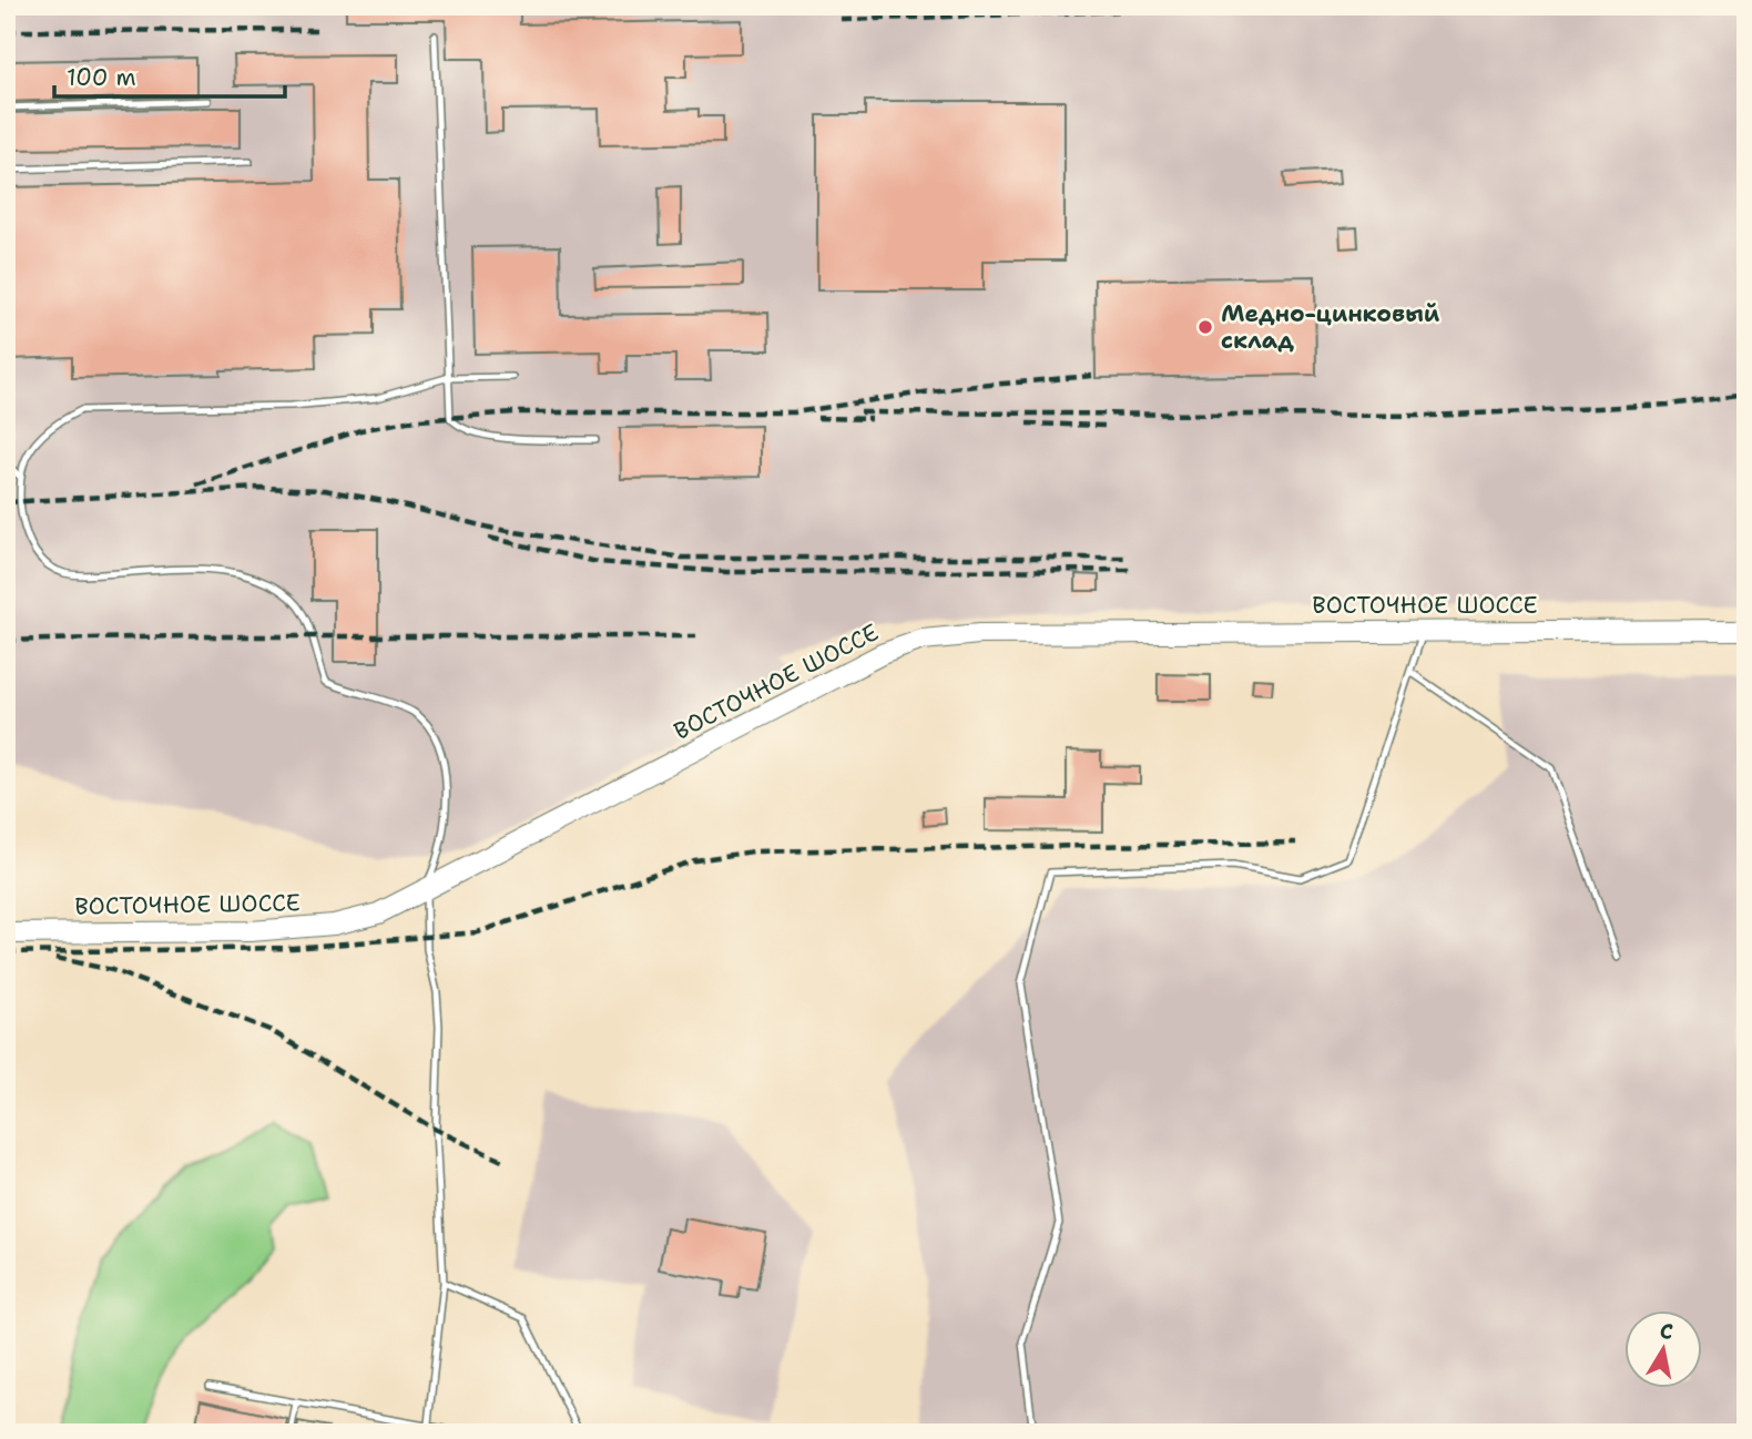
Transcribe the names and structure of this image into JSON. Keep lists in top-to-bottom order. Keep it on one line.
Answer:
{"streets":{"main road":["ВОСТОЧНОЕ ШОССЕ"]},"places":["Медно-цинковый склад"],"scale_bar":"100 m","north":"top"}
